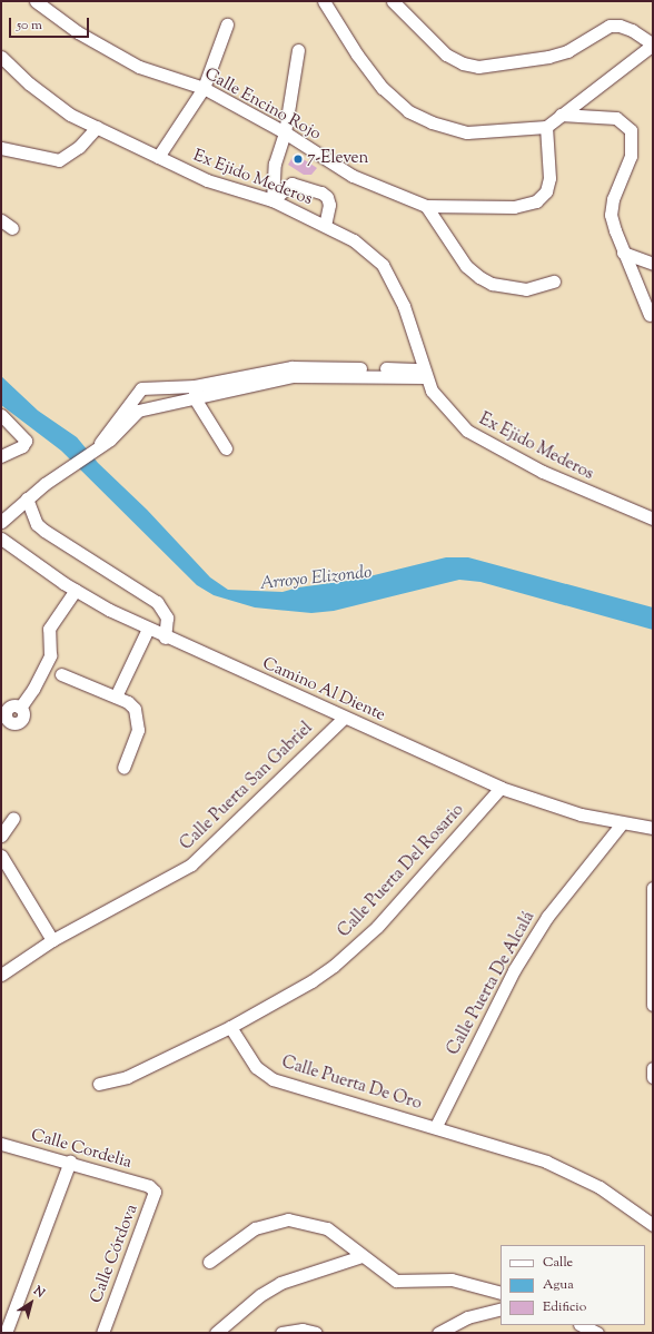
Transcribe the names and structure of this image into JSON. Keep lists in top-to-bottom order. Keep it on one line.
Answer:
{"streets":{"street":["Calle Encino Rojo","Ex Ejido Mederos","Camino Al Diente","Calle Puerta San Gabriel","Calle Puerta Del Rosario","Calle Puerta De Alcalá","Calle Puerta De Oro","Calle Cordelia","Calle Córdova"]},"crossings":[["Camino Al Diente","Calle Puerta San Gabriel"],["Camino Al Diente","Calle Puerta Del Rosario"],["Camino Al Diente","Calle Puerta De Alcalá"],["Calle Puerta Del Rosario","Calle Puerta De Oro"],["Calle Puerta De Alcalá","Calle Puerta De Oro"],["Calle Cordelia","Calle Córdova"]],"water":["Arroyo Elizondo"],"places":["7-Eleven"],"legend":["Calle","Agua","Edificio"],"scale_bar":"50 m","north":"top right"}
